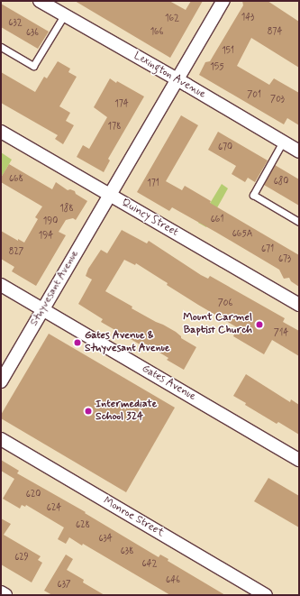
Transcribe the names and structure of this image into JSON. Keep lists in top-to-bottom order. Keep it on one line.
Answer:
{"streets":{"street":["Lexington Avenue","Quincy Street","Stuyvesant Avenue","Gates Avenue","Monroe Street"]},"crossings":[["Lexington Avenue","Stuyvesant Avenue"],["Quincy Street","Stuyvesant Avenue"],["Stuyvesant Avenue","Gates Avenue"]],"places":["Mount Carmel Baptist Church","Gates Avenue & Stuyvesant Avenue","Intermediate School 324"],"house_numbers":["143","162","632","166","874","636","151","155","701","703","174","178","670","668","680","171","188","661","190","665A","194","671","827","673","706","714","620","624","628","634","638","629","642","646","637"]}
